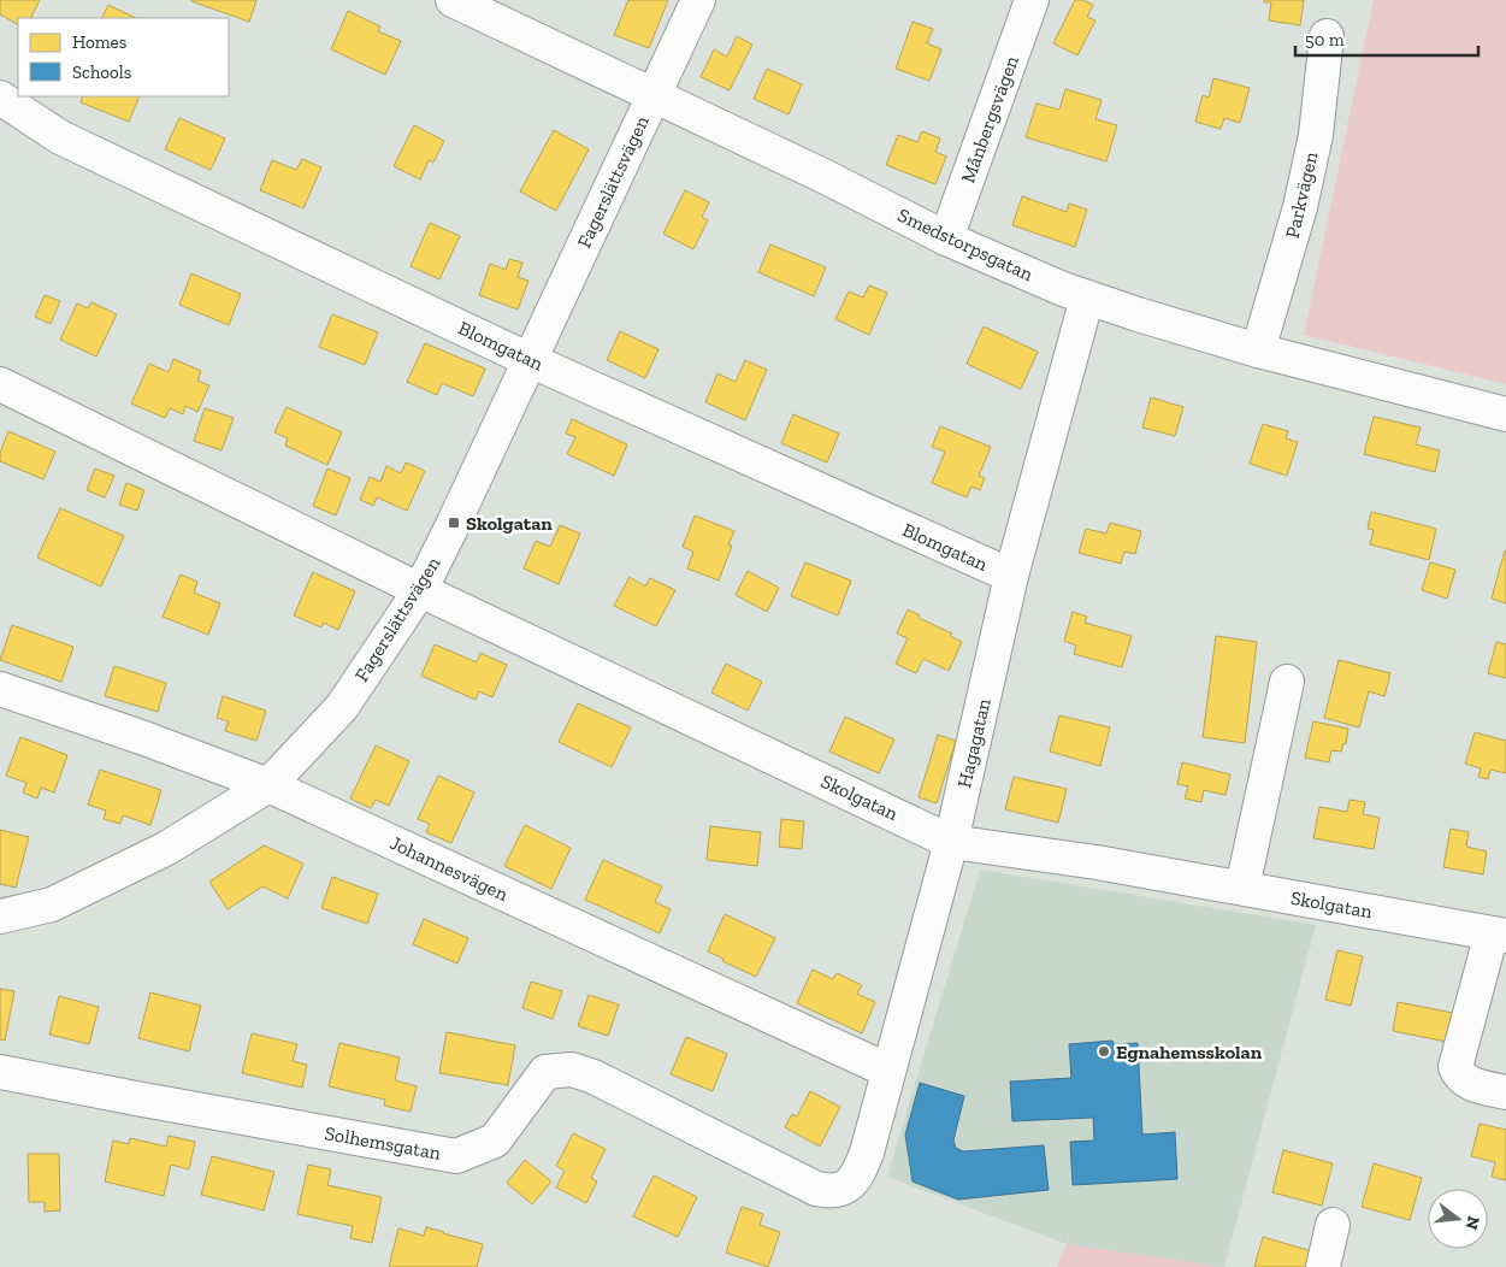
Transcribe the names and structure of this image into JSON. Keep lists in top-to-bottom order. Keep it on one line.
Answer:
{"streets":{"street":["Månbergsvägen","Fagerslättsvägen","Parkvägen","Smedstorpsgatan","Blomgatan","Hagagatan","Skolgatan","Johannesvägen","Solhemsgatan"]},"crossings":[["Månbergsvägen","Smedstorpsgatan"],["Fagerslättsvägen","Smedstorpsgatan"],["Fagerslättsvägen","Blomgatan"],["Fagerslättsvägen","Skolgatan"],["Fagerslättsvägen","Johannesvägen"],["Parkvägen","Smedstorpsgatan"],["Smedstorpsgatan","Hagagatan"],["Blomgatan","Hagagatan"],["Hagagatan","Skolgatan"],["Hagagatan","Johannesvägen"],["Hagagatan","Solhemsgatan"]],"places":{"transit":["Skolgatan"],"other":["Egnahemsskolan"]},"legend":["Homes","Schools"],"scale_bar":"50 m","north":"right"}
